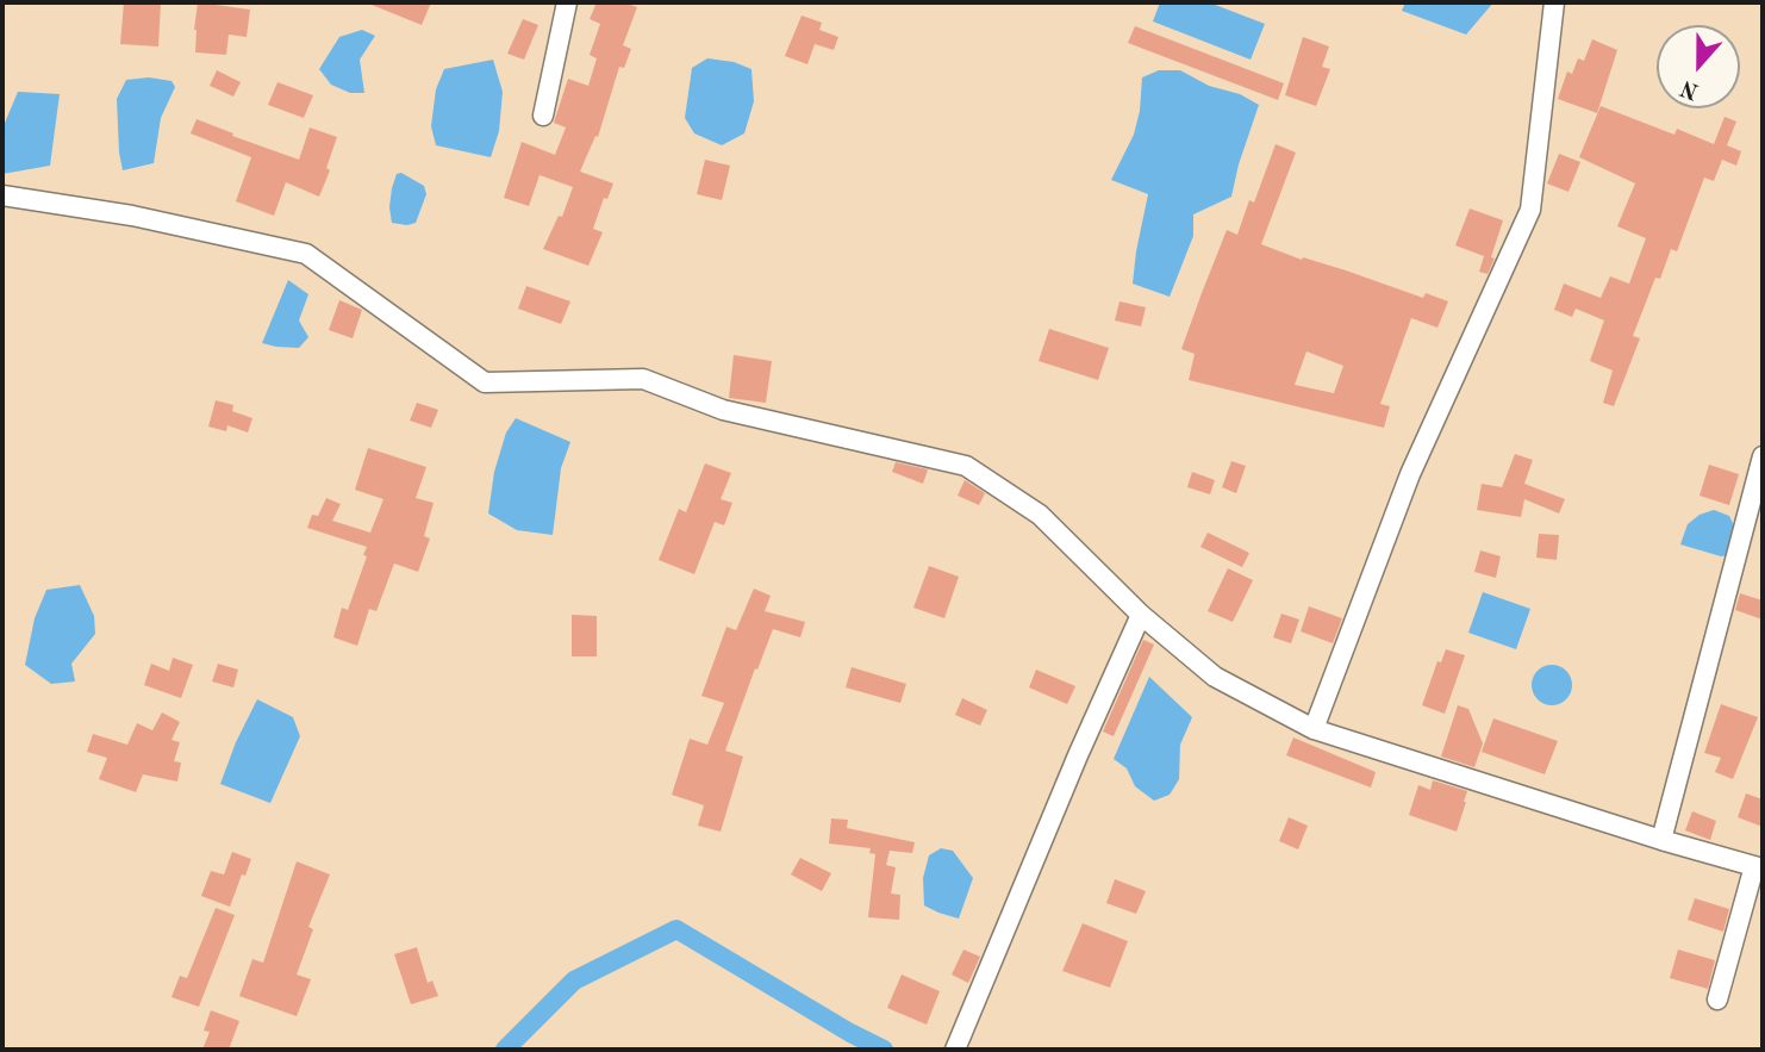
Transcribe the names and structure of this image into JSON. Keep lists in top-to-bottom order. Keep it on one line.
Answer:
{"north":"bottom"}
